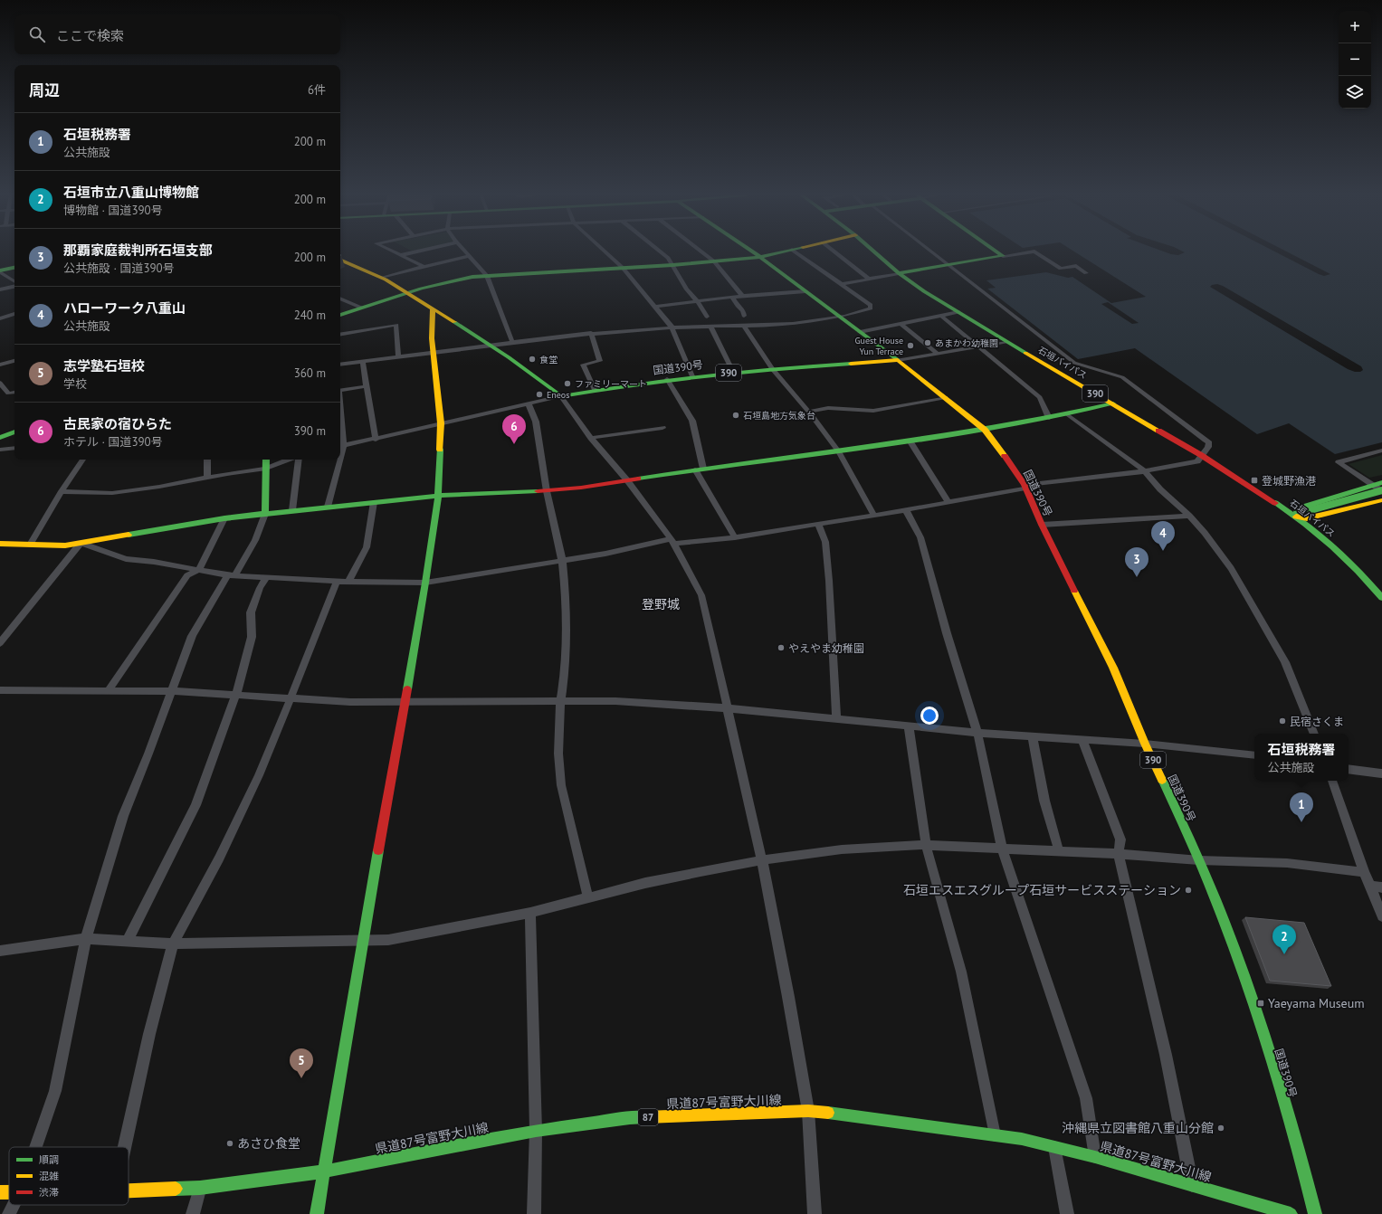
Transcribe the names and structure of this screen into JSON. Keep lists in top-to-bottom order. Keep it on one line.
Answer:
{"streets":{"main road":["石垣バイパス","国道390号","390","県道87号富野大川線","87"]},"districts":["登野城"],"places":{"other":["あまかわ幼稚園","Guest House Yun Terrace","食堂","ファミリーマート","Eneos","石垣島地方気象台","やえやま幼稚園","民宿さくま","石垣エスエスグループ石垣サービスステーション","沖縄県立図書館八重山分館","あさひ食堂"],"transit":["登城野漁港","Yaeyama Museum"]},"legend":["順調","混雑","渋滞"],"page":{"map_buttons":["+","−"],"search":"ここで検索","heading":["周辺","6件"],"list":[{"mark":"1","name":"石垣税務署","note":"公共施設","value":"200 m"},{"mark":"2","name":"石垣市立八重山博物館","note":"博物館 · 国道390号","value":"200 m"},{"mark":"3","name":"那覇家庭裁判所石垣支部","note":"公共施設 · 国道390号","value":"200 m"},{"mark":"4","name":"ハローワーク八重山","note":"公共施設","value":"240 m"},{"mark":"5","name":"志学塾石垣校","note":"学校","value":"360 m"},{"mark":"6","name":"古民家の宿ひらた","note":"ホテル · 国道390号","value":"390 m"}],"pins":["6","4","3","1","2","5"],"popup":["石垣税務署","公共施設"]}}
